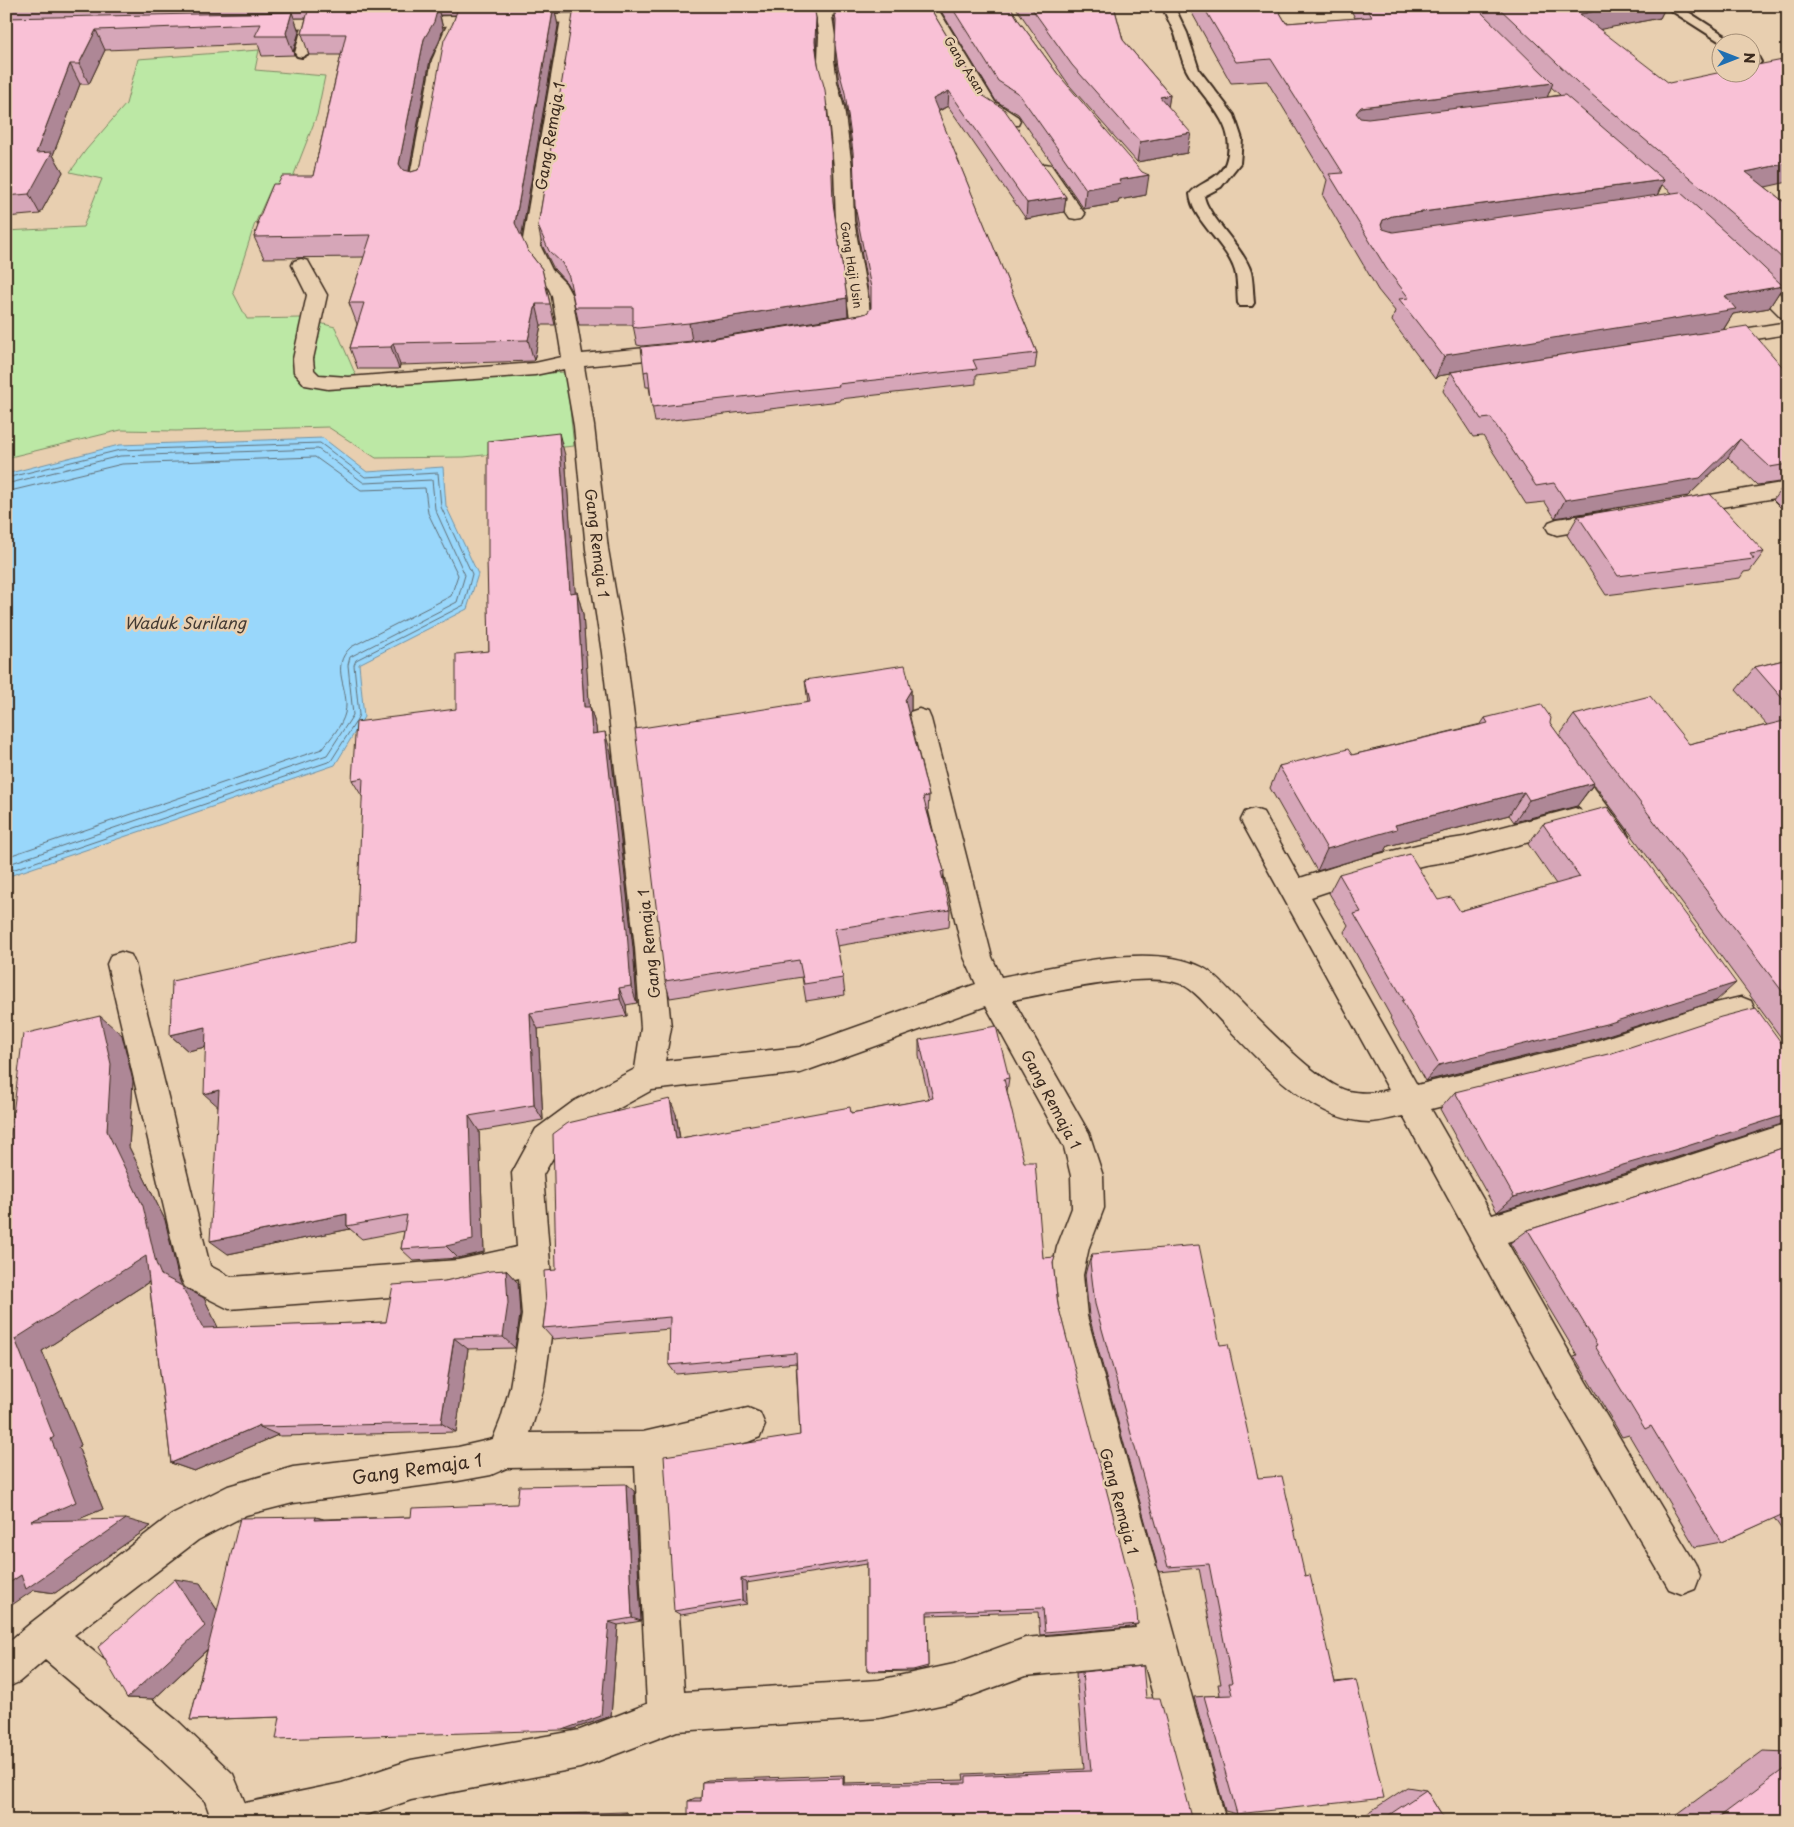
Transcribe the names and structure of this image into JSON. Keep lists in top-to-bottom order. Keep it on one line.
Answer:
{"streets":{"street":["Gang Asan","Gang Remaja 1","Gang Haji Usin"]},"water":["Waduk Surilang"],"north":"right"}
